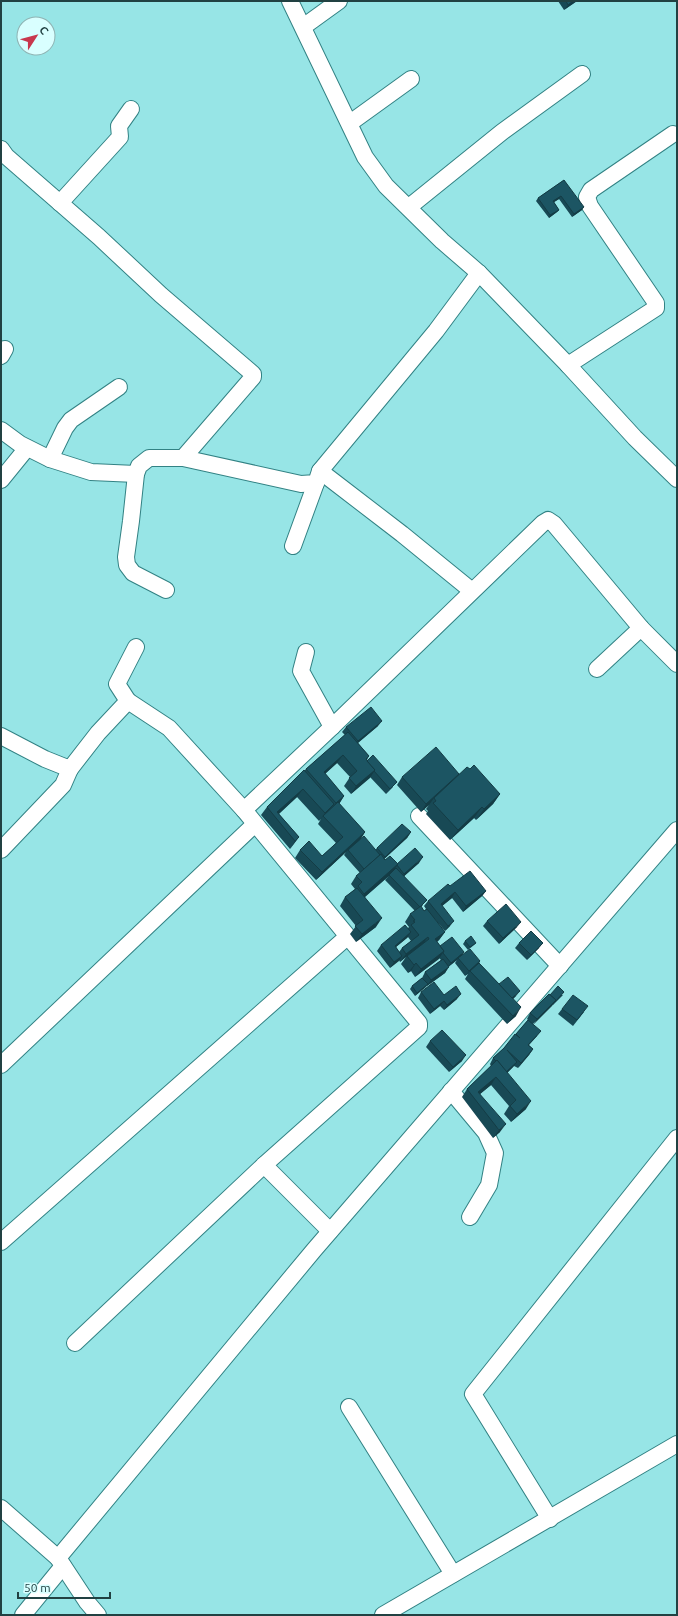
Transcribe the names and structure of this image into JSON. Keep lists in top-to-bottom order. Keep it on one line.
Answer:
{"scale_bar":"50 m","north":"top right"}
